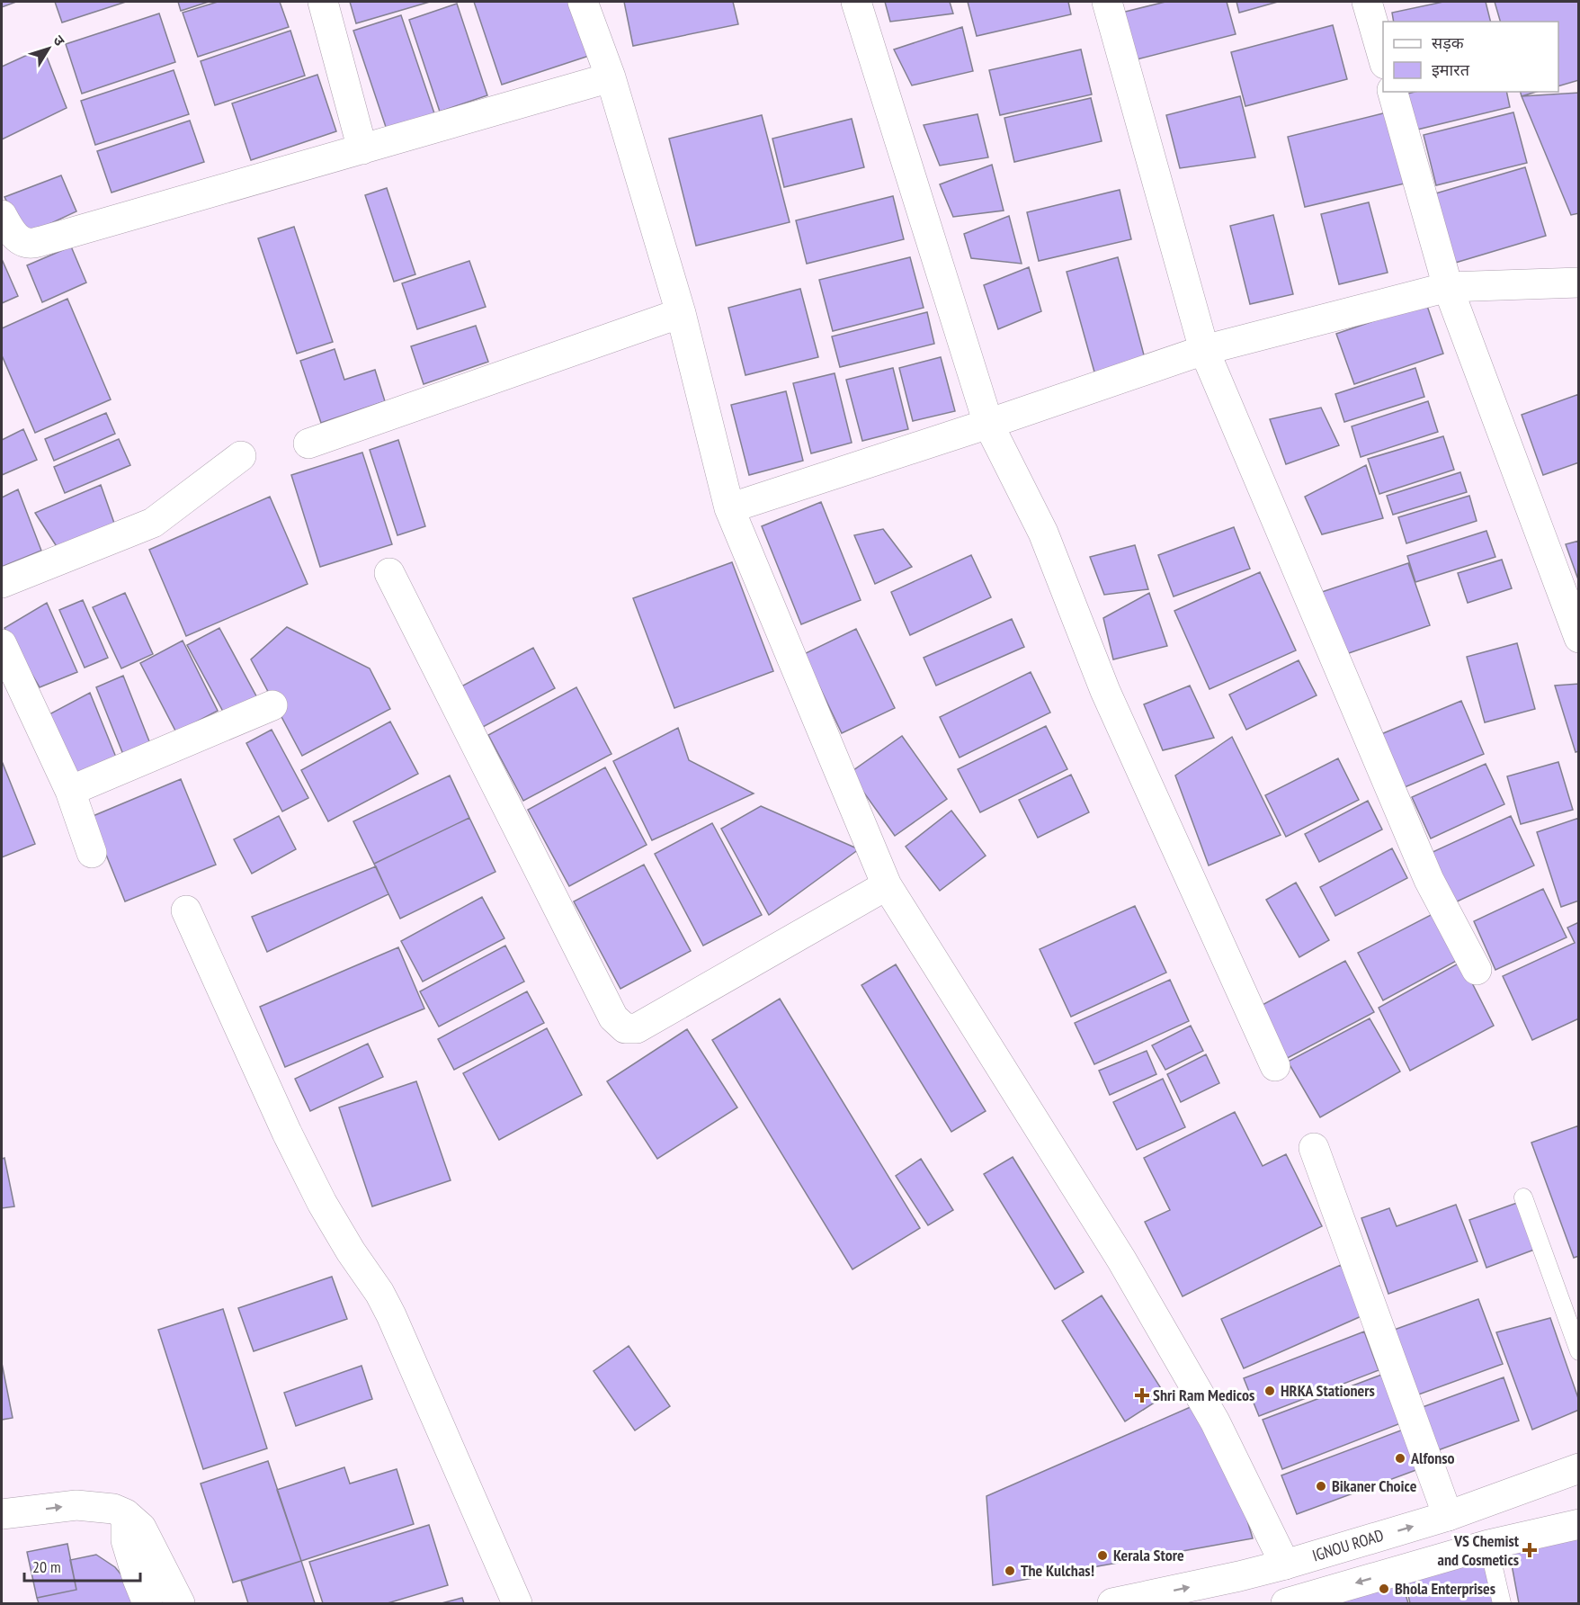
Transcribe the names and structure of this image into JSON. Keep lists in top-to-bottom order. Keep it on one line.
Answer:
{"streets":{"street":["IGNOU ROAD"]},"places":{"other":["HRKA Stationers","Alfonso","Bikaner Choice","Kerala Store","The Kulchas!","Bhola Enterprises"],"health":["Shri Ram Medicos","VS Chemist and Cosmetics"]},"legend":["सड़क","इमारत"],"scale_bar":"20 m","north":"top right"}
